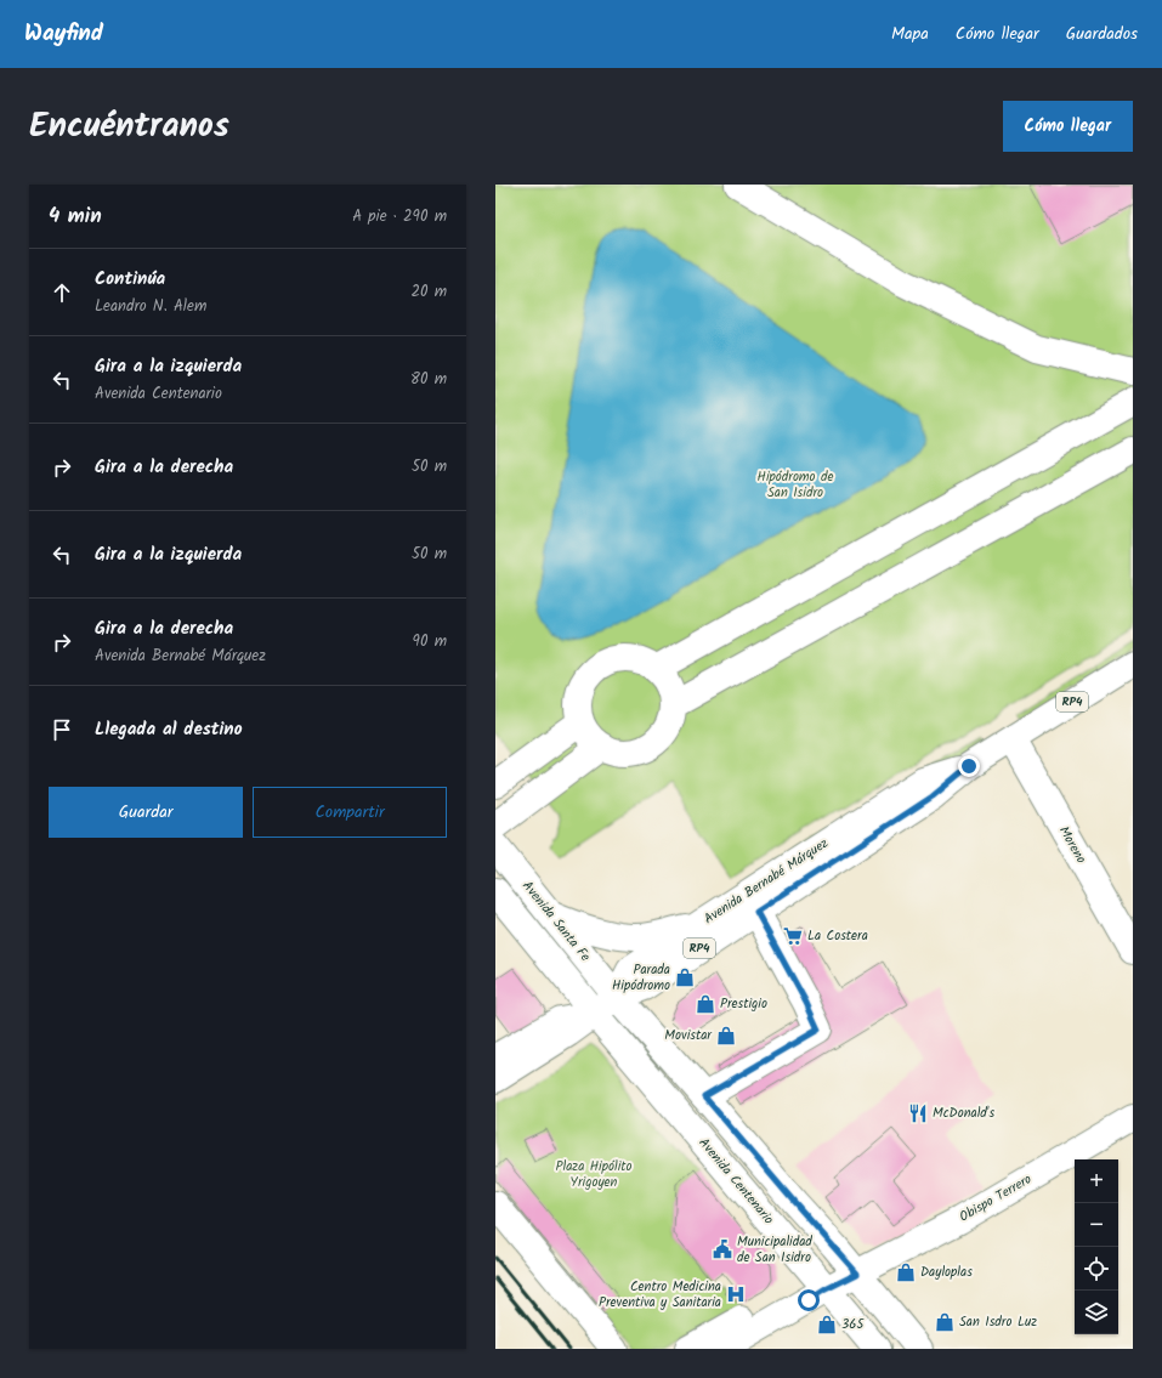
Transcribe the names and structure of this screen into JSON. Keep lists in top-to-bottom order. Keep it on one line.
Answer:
{"streets":{"main road":["RP4","Moreno","Avenida Bernabé Márquez","Avenida Santa Fe","Avenida Centenario","Obispo Terrero"]},"crossings":[["RP4","Avenida Bernabé Márquez"],["RP4","Avenida Santa Fe"],["RP4","Avenida Centenario"],["Moreno","Avenida Bernabé Márquez"],["Avenida Bernabé Márquez","Avenida Santa Fe"],["Avenida Santa Fe","Avenida Centenario"],["Avenida Centenario","Obispo Terrero"]],"parks":["Hipódromo de San Isidro","Plaza Hipólito Yrigoyen"],"places":{"supermarket":["La Costera"],"shop":["Parada Hipódromo","Prestigio","Movistar","Dayloplas","San Isdro Luz","365"],"restaurant":["McDonald's"],"public building":["Municipalidad de San Isidro"],"hospital":["Centro Medicina Preventiva y Sanitaria"]},"page":{"header":"Wayfind","nav":["Mapa","Cómo llegar","Guardados"],"title":"Encuéntranos","buttons":["Cómo llegar",["Guardar","Compartir"]],"heading":["4 min","A pie · 290 m"],"list":[["Continúa","Leandro N. Alem","20 m"],["Gira a la izquierda","Avenida Centenario","80 m"],["Gira a la derecha","50 m"],["Gira a la izquierda","50 m"],["Gira a la derecha","Avenida Bernabé Márquez","90 m"],"Llegada al destino"],"map_buttons":["+","−"]}}
